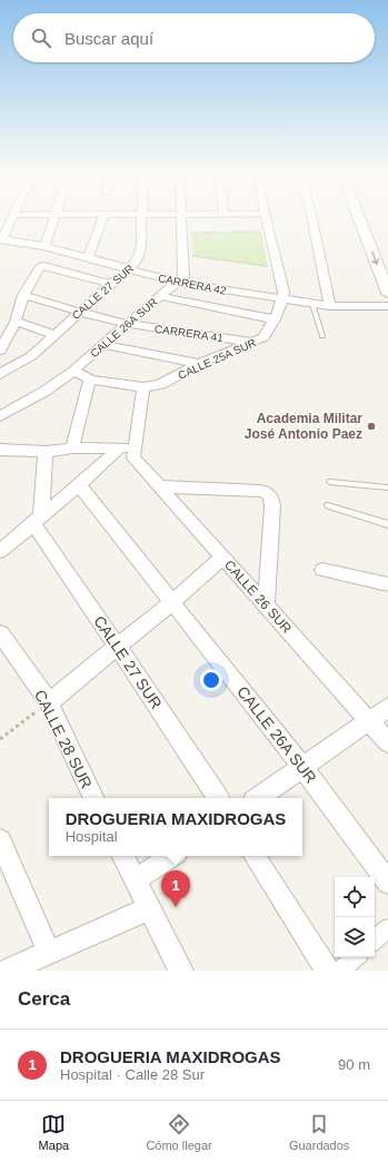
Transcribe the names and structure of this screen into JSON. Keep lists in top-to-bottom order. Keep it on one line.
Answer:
{"streets":{"street":["CARRERA 42","CALLE 27 SUR","CALLE 26A SUR","CARRERA 41","CALLE 25A SUR","CALLE 26 SUR","CALLE 28 SUR"]},"crossings":[["CARRERA 42","CALLE 27 SUR"],["CARRERA 42","CALLE 26A SUR"],["CARRERA 42","CALLE 25A SUR"],["CALLE 27 SUR","CARRERA 41"],["CALLE 26A SUR","CARRERA 41"],["CARRERA 41","CALLE 25A SUR"]],"places":["Academia Militar José Antonio Paez"],"page":{"search":"Buscar aquí","popup":["DROGUERIA MAXIDROGAS","Hospital"],"pins":"1","heading":"Cerca","list":[{"mark":"1","name":"DROGUERIA MAXIDROGAS","note":"Hospital · Calle 28 Sur","value":"90 m"}],"nav":["Mapa","Cómo llegar","Guardados"]}}
